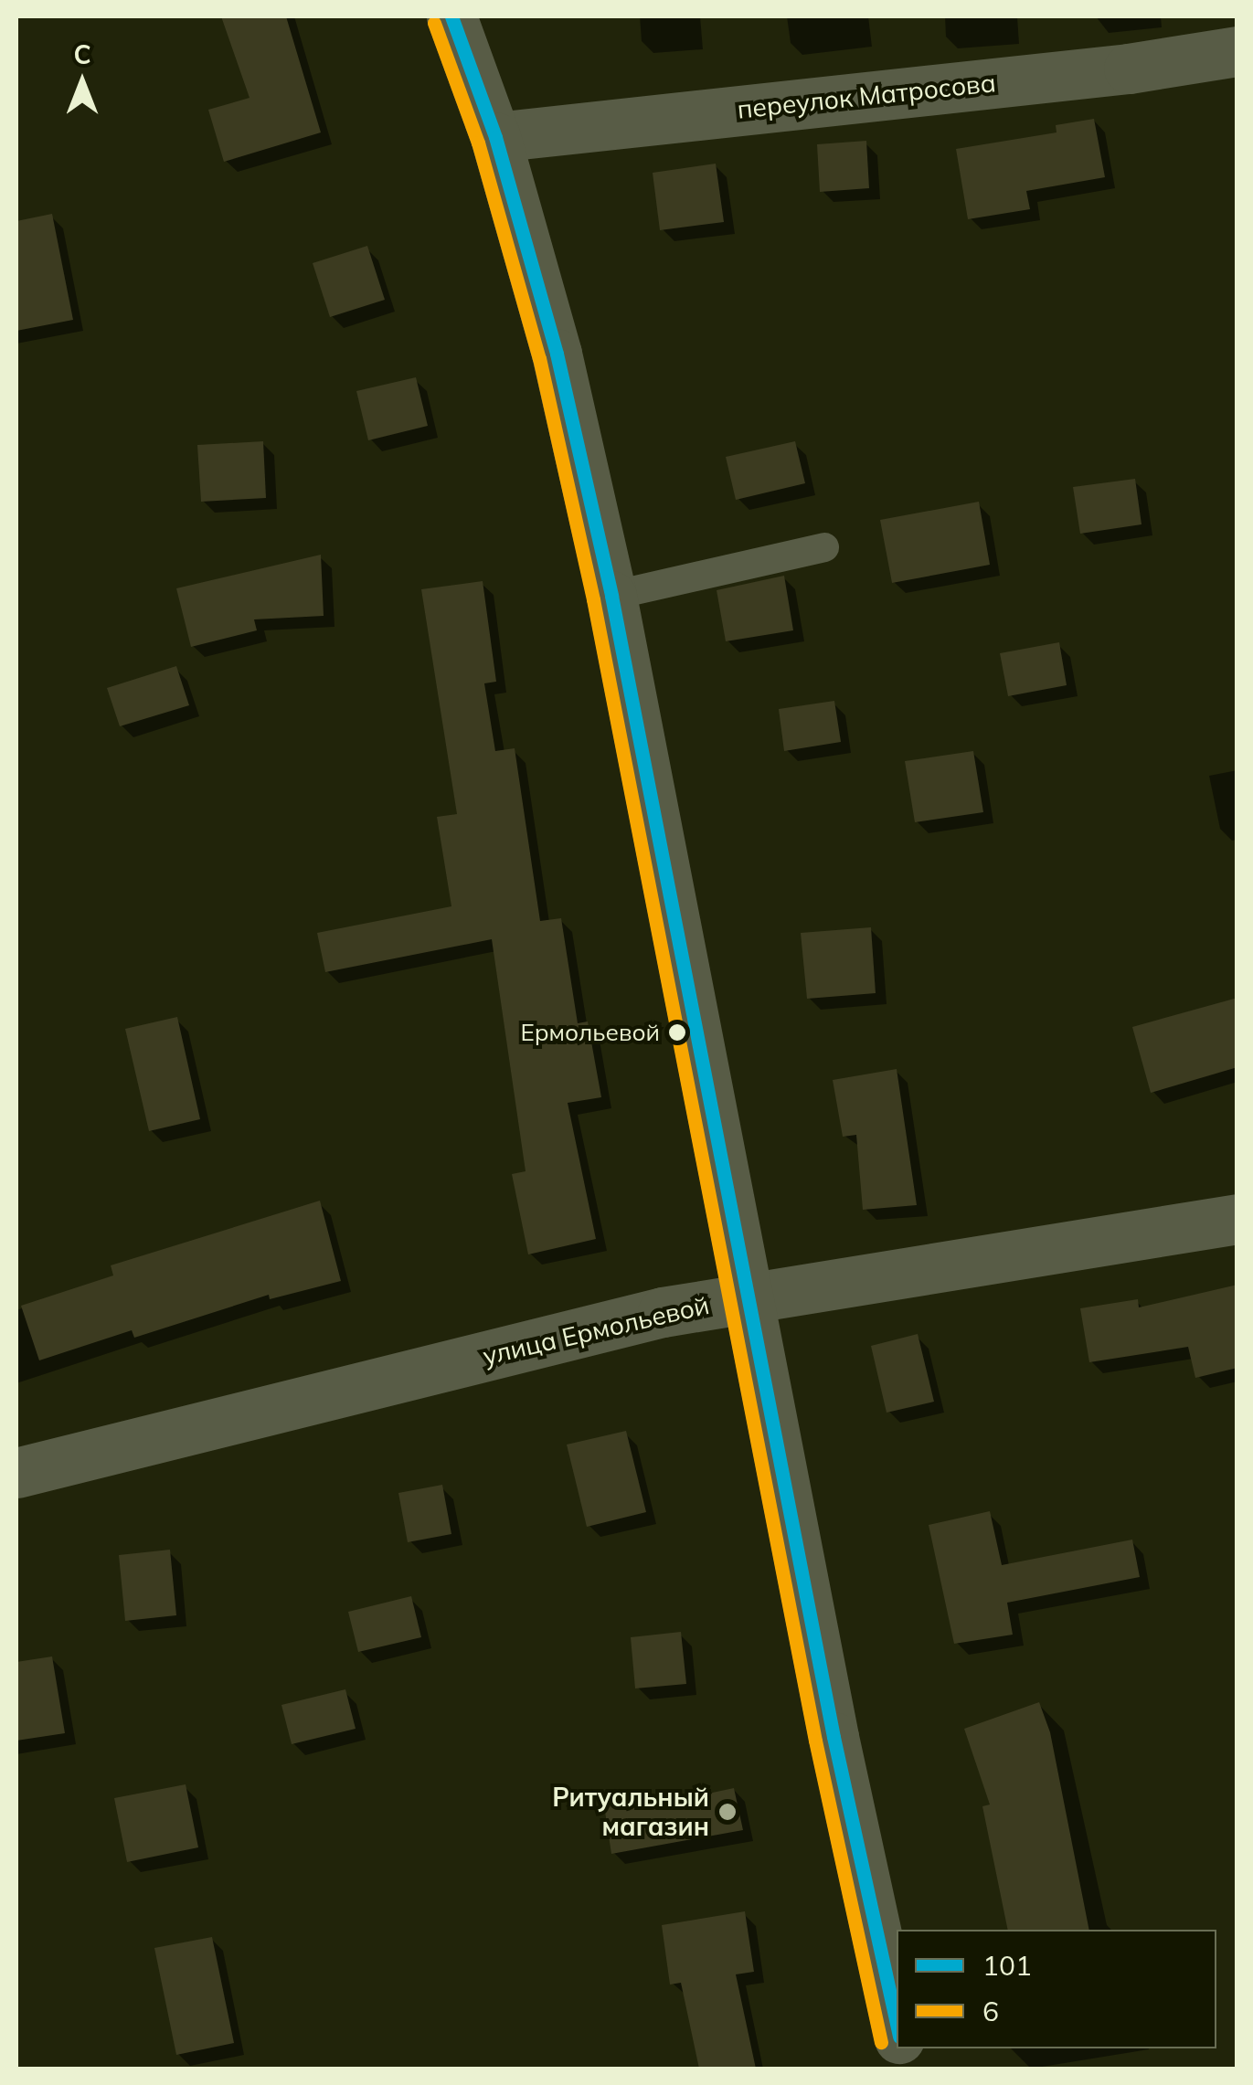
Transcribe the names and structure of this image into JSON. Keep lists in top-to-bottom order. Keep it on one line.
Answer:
{"streets":{"street":["переулок Матросова","улица Ермольевой"]},"places":["Ермольевой","Ритуальный магазин"],"lines":["transit line 101","transit line 6"],"legend":["101","6"],"north":"top"}
